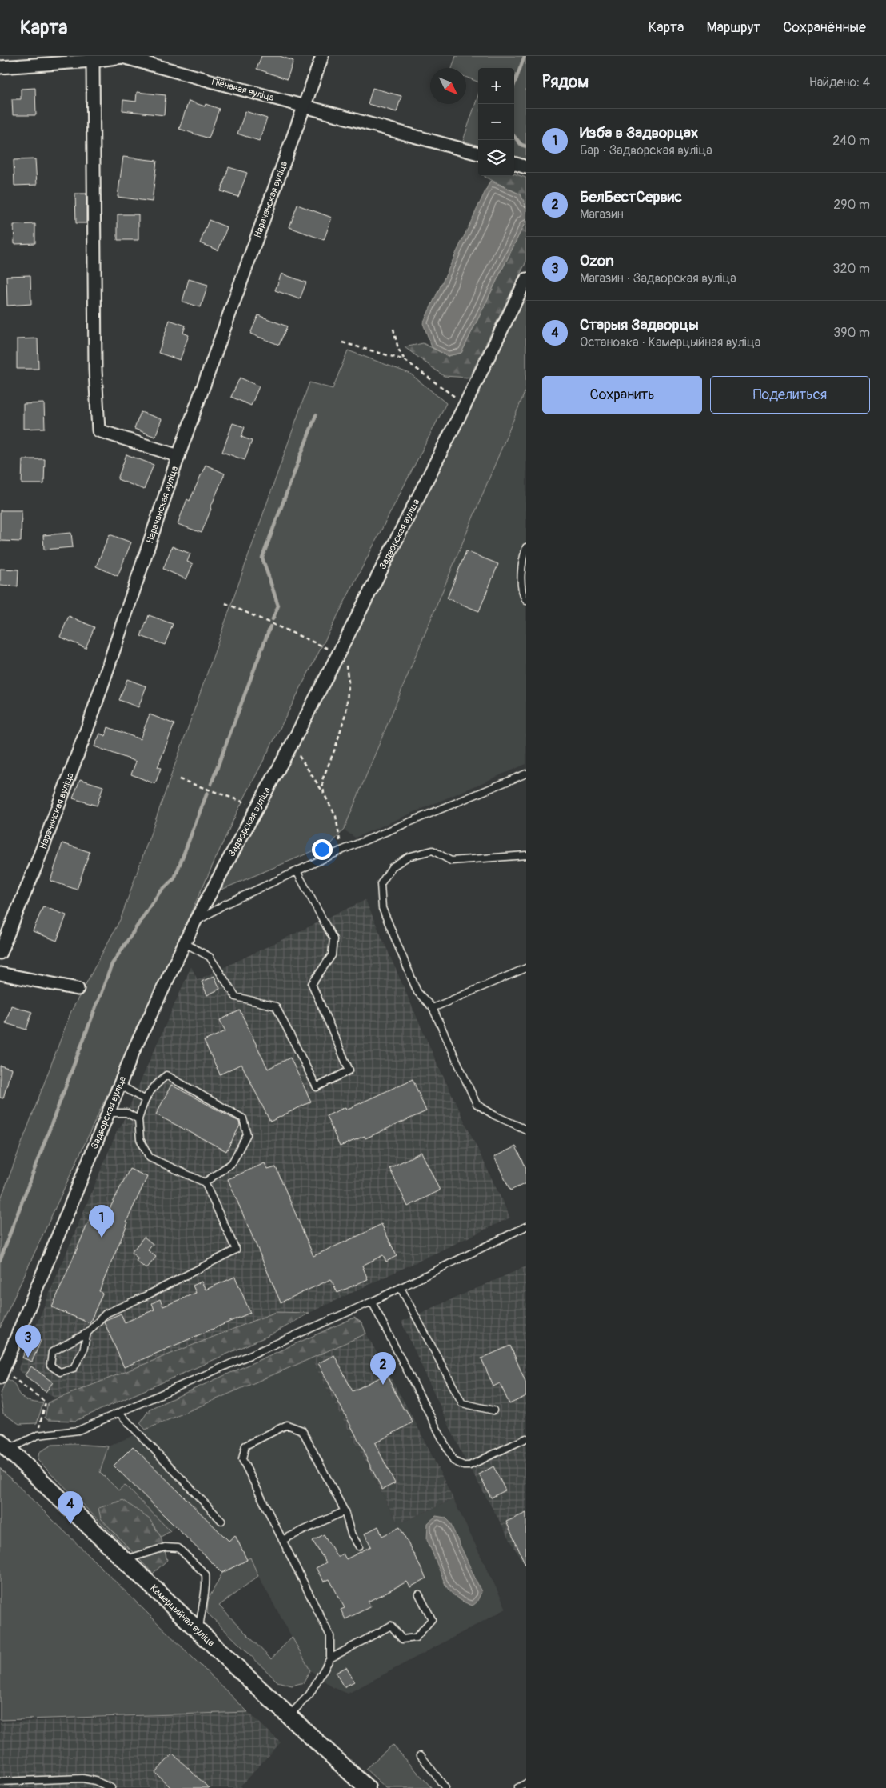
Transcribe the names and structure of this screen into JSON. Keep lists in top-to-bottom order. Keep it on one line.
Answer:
{"streets":{"main road":["Камерцыйная вуліца"],"street":["Піёнавая вуліца","Нарачанская вуліца","Задворская вуліца"]},"crossings":[["Піёнавая вуліца","Нарачанская вуліца"]],"north":"bottom right","page":{"header":"Карта","nav":["Карта","Маршрут","Сохранённые"],"heading":["Рядом","Найдено: 4"],"map_buttons":["+","−"],"list":[{"mark":"1","name":"Изба в Задворцах","note":"Бар · Задворская вуліца","value":"240 m"},{"mark":"2","name":"БелБестСервис","note":"Магазин","value":"290 m"},{"mark":"3","name":"Ozon","note":"Магазин · Задворская вуліца","value":"320 m"},{"mark":"4","name":"Старыя Задворцы","note":"Остановка · Камерцыйная вуліца","value":"390 m"}],"buttons":["Сохранить","Поделиться"],"pins":["1","3","2","4"]}}
